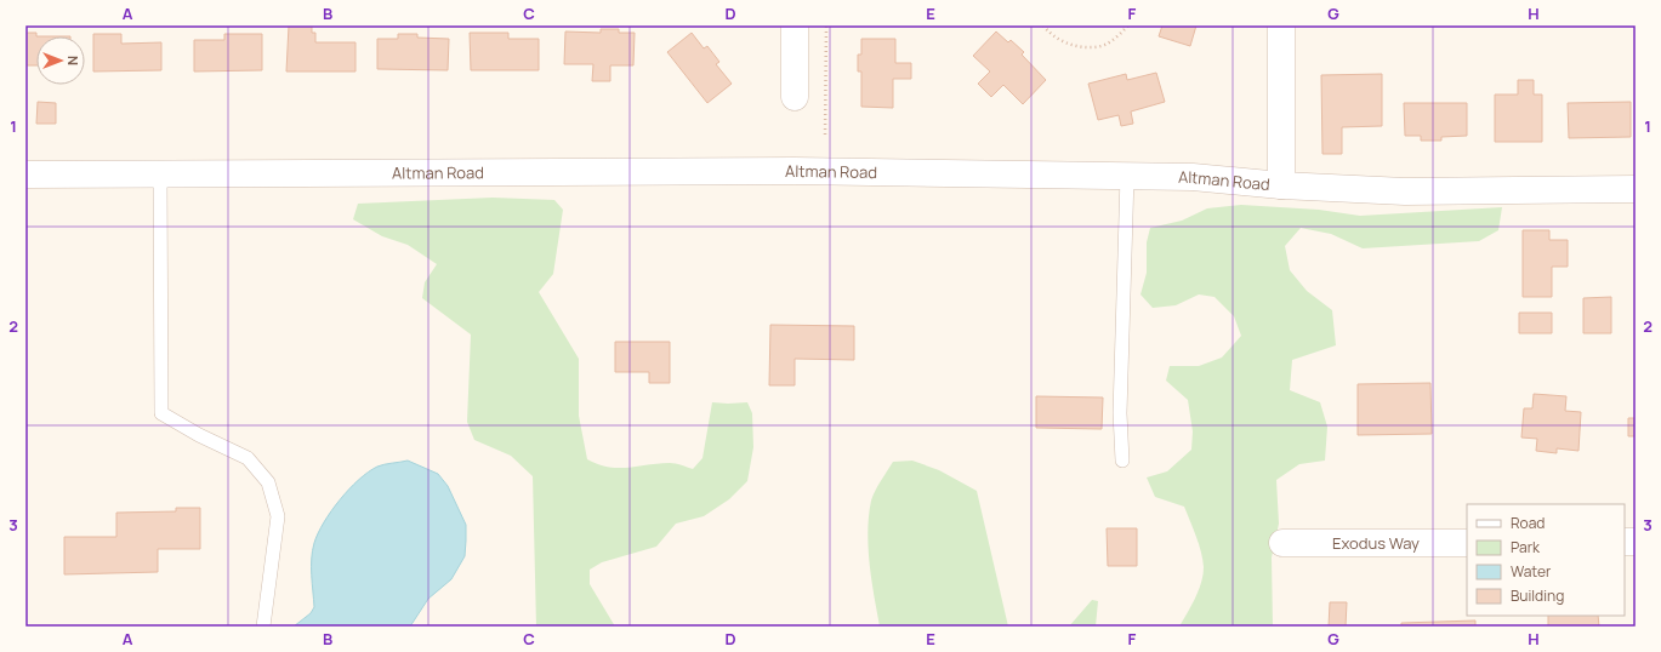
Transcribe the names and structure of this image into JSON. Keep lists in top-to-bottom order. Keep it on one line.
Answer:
{"streets":{"street":["Altman Road","Exodus Way"]},"legend":["Road","Park","Water","Building"],"north":"right","grid":{"columns":["A","B","C","D","E","F","G","H"],"rows":["1","2","3"]}}
